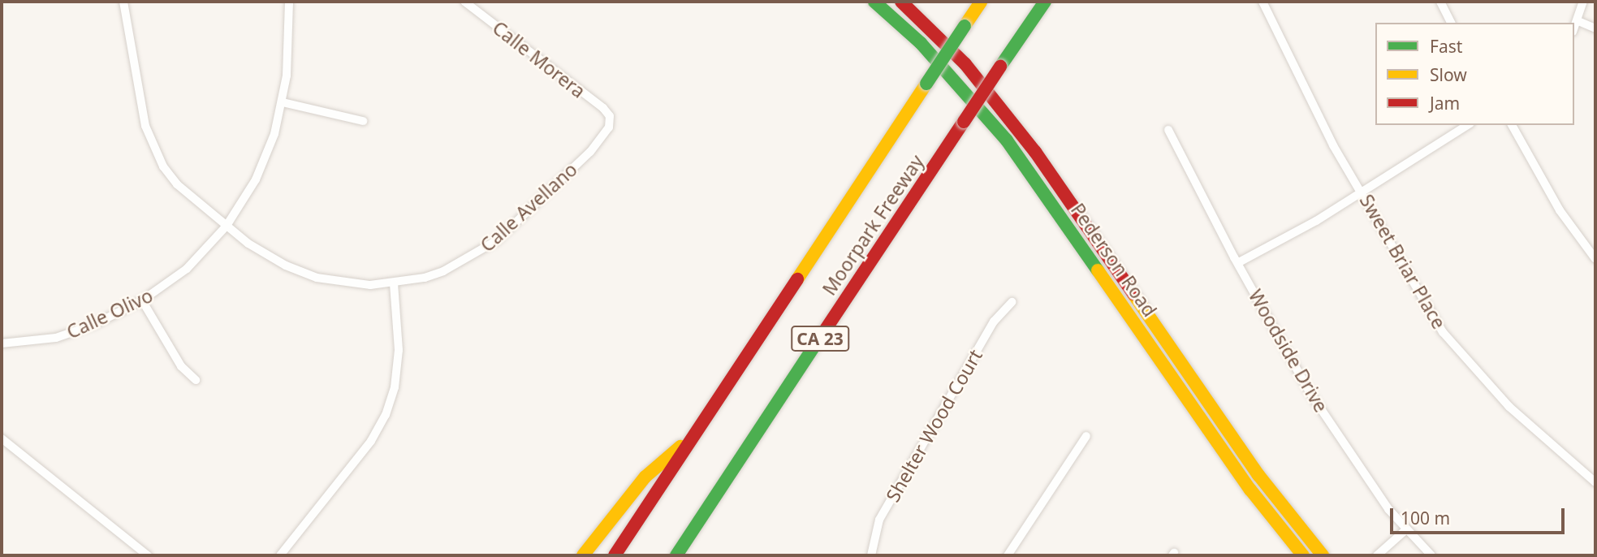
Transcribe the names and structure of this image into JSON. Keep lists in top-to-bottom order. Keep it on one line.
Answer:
{"streets":{"main road":["Moorpark Freeway","Pederson Road","CA 23"],"street":["Calle Morera","Calle Avellano","Sweet Briar Place","Calle Olivo","Woodside Drive","Shelter Wood Court"]},"crossings":[["Calle Morera","Calle Avellano"],["Calle Avellano","Calle Olivo"]],"legend":["Fast","Slow","Jam"],"scale_bar":"100 m"}
